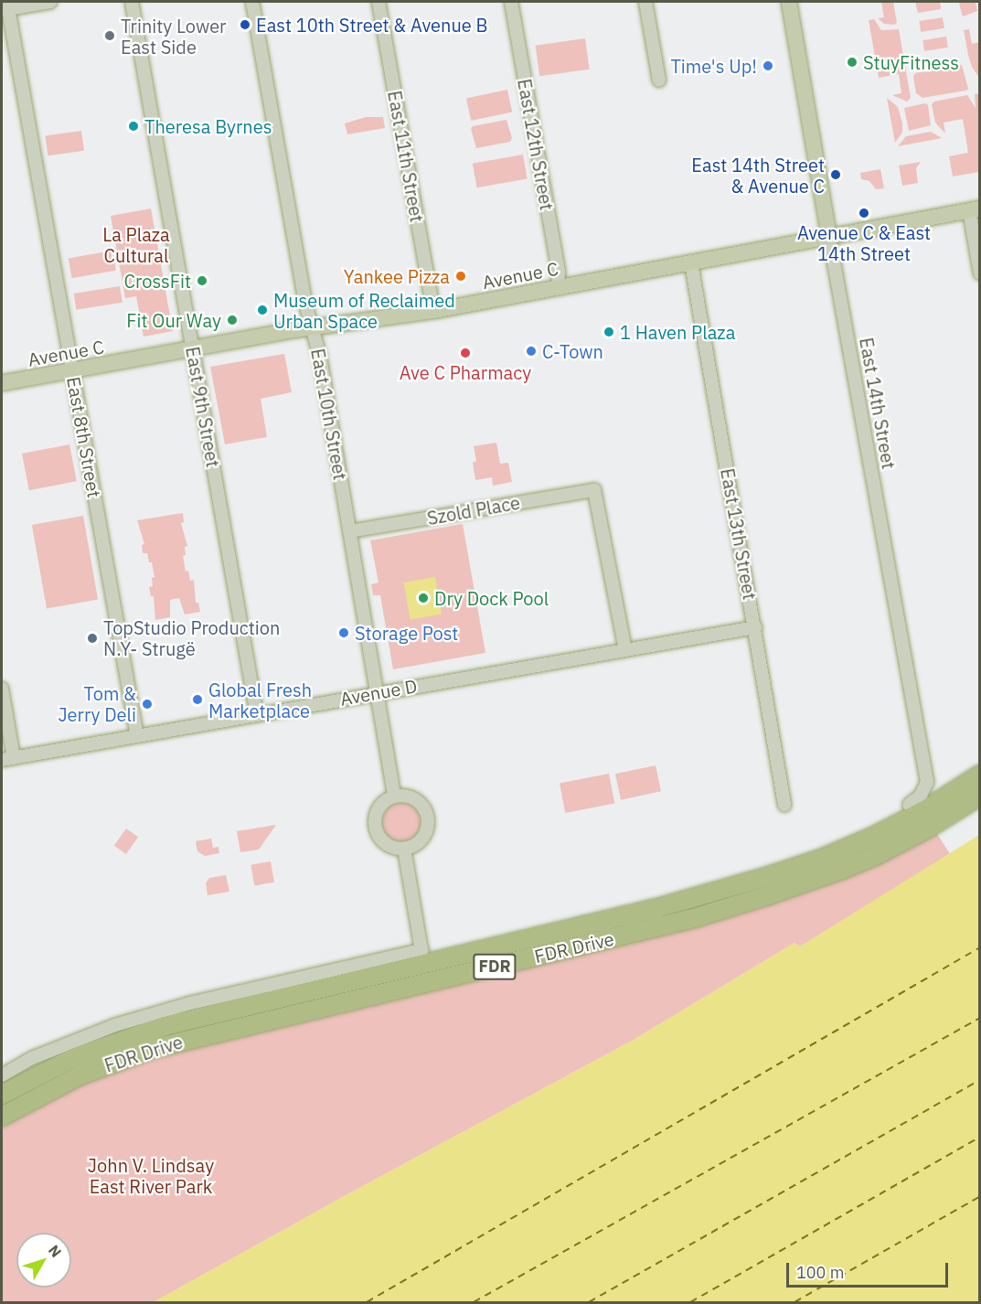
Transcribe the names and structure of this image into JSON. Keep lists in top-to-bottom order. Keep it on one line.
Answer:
{"streets":{"highway":["FDR Drive","FDR"],"main road":["Avenue C","East 14th Street"],"street":["East 12th Street","East 11th Street","East 9th Street","East 10th Street","East 8th Street","Szold Place","East 13th Street","Avenue D"]},"crossings":[["East 12th Street","Avenue C"],["East 11th Street","Avenue C"],["Avenue C","East 14th Street"],["Avenue C","East 9th Street"],["Avenue C","East 10th Street"],["Avenue C","East 8th Street"],["Avenue C","East 13th Street"],["East 9th Street","Avenue D"],["East 10th Street","Szold Place"],["East 10th Street","Avenue D"],["East 10th Street","FDR Drive"],["East 8th Street","Avenue D"],["Szold Place","Avenue D"],["East 13th Street","Avenue D"]],"parks":["La Plaza Cultural","John V. Lindsay East River Park"],"places":["East 10th Street & Avenue B","Trinity Lower East Side","StuyFitness","Time's Up!","Theresa Byrnes","East 14th Street & Avenue C","Avenue C & East 14th Street","Yankee Pizza","CrossFit","Museum of Reclaimed Urban Space","Fit Our Way","1 Haven Plaza","C-Town","Ave C Pharmacy","Dry Dock Pool","Storage Post","TopStudio Production N.Y- Strugë","Global Fresh Marketplace","Tom & Jerry Deli"],"scale_bar":"100 m","north":"top right"}
